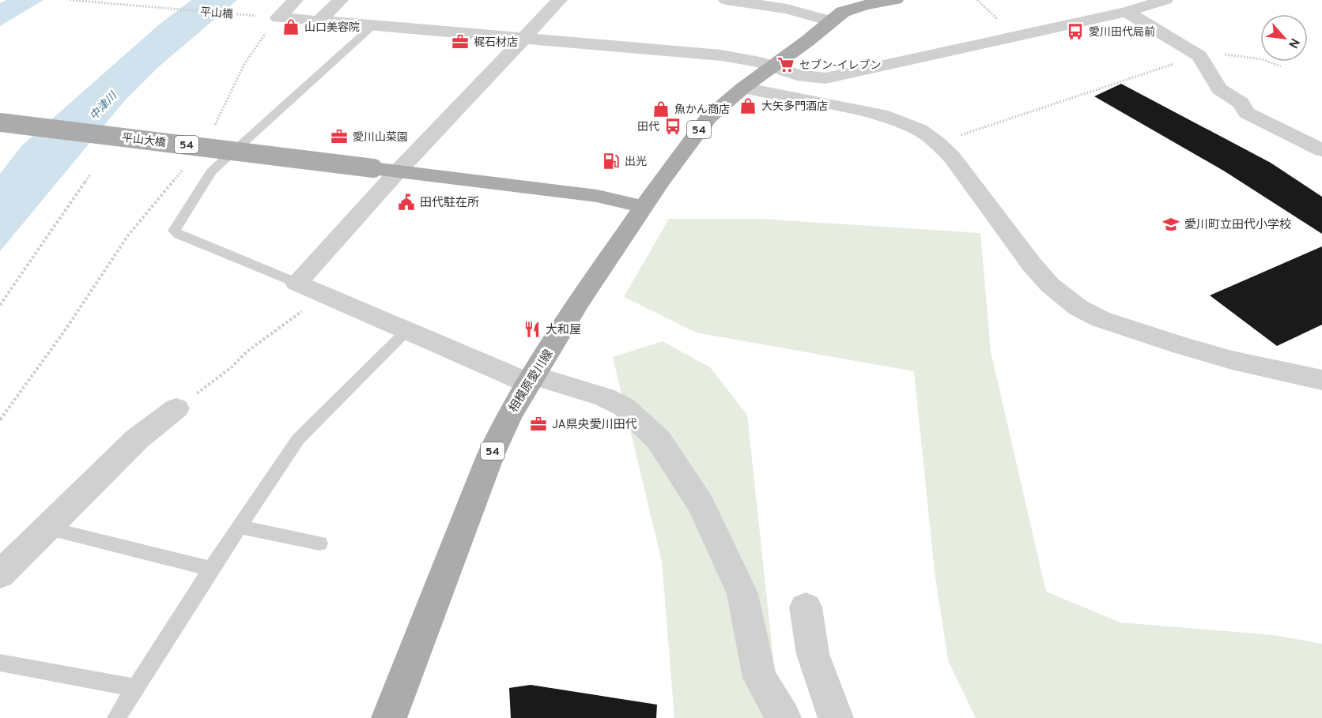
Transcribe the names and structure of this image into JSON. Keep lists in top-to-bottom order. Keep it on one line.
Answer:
{"streets":{"main road":["54","平山大橋","相模原愛川線"],"path":["平山橋"]},"crossings":[["54","平山大橋"],["54","相模原愛川線"]],"water":["中津川"],"places":{"shop":["山口美容院","大矢多門酒店","魚かん商店"],"bus stop":["愛川田代局前","田代"],"office":["梶石材店","愛川山菜園","JA県央愛川田代"],"supermarket":["セブン-イレブン"],"fuel station":["出光"],"public building":["田代駐在所"],"school or university":["愛川町立田代小学校"],"restaurant":["大和屋"]},"north":"bottom right"}
